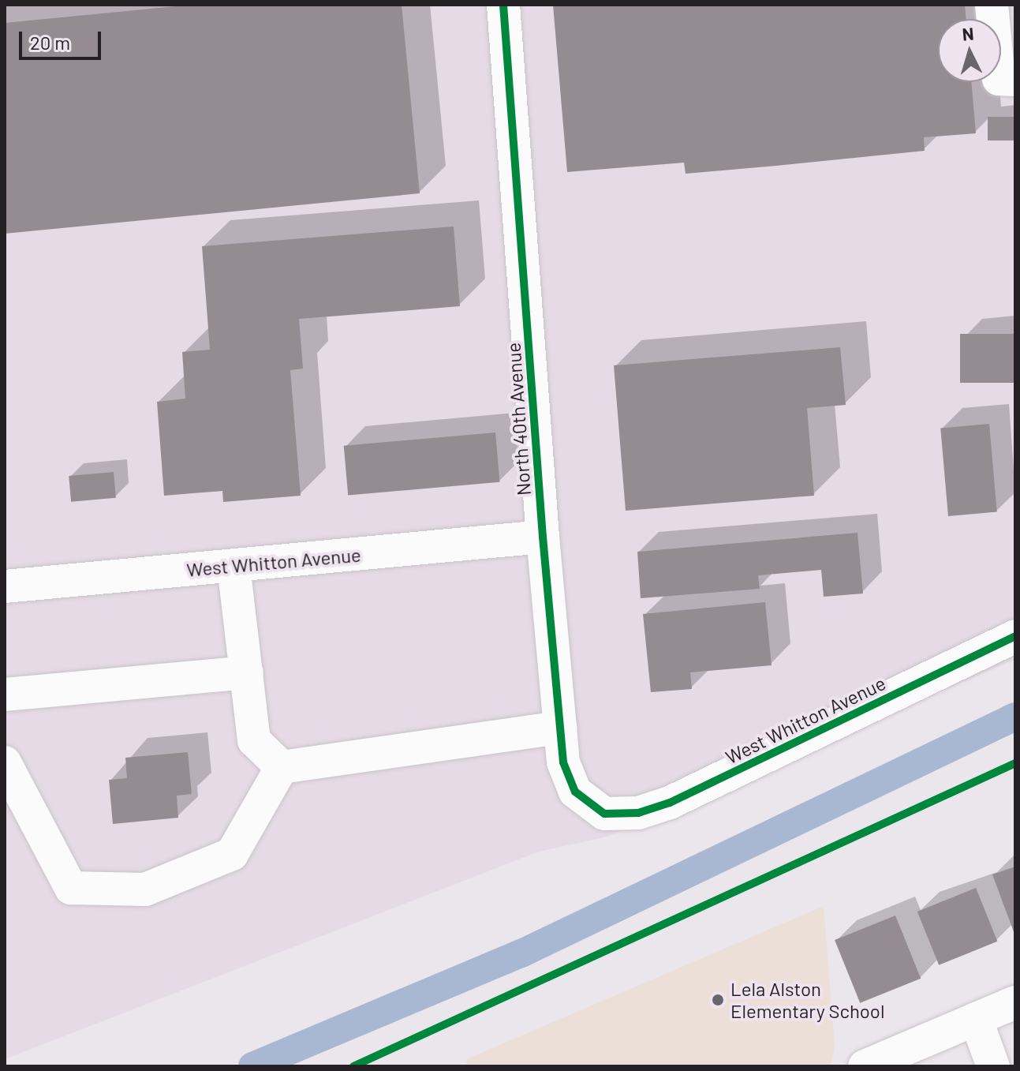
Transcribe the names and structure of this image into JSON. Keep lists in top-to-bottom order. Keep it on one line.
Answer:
{"streets":{"street":["North 40th Avenue","West Whitton Avenue"]},"crossings":[["North 40th Avenue","West Whitton Avenue"]],"places":["Lela Alston Elementary School"],"scale_bar":"20 m","north":"top"}
